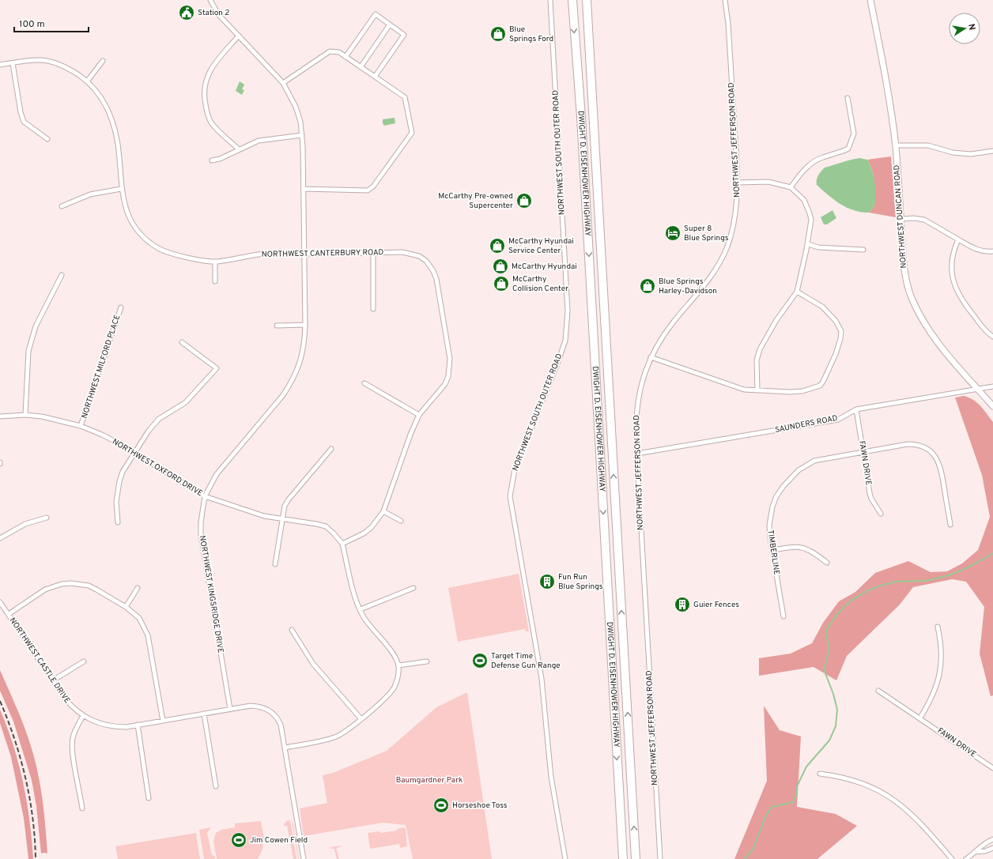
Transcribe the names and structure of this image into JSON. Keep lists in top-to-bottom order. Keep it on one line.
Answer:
{"streets":{"highway":["DWIGHT D. EISENHOWER HIGHWAY"],"street":["NORTHWEST JEFFERSON ROAD","NORTHWEST SOUTH OUTER ROAD","NORTHWEST DUNCAN ROAD","NORTHWEST CANTERBURY ROAD","NORTHWEST MILFORD PLACE","SAUNDERS ROAD","FAWN DRIVE","NORTHWEST OXFORD DRIVE","TIMBERLINE","NORTHWEST KINGSRIDGE DRIVE","NORTHWEST CASTLE DRIVE"]},"crossings":[["NORTHWEST JEFFERSON ROAD","SAUNDERS ROAD"],["NORTHWEST DUNCAN ROAD","SAUNDERS ROAD"],["NORTHWEST CANTERBURY ROAD","NORTHWEST OXFORD DRIVE"],["NORTHWEST CANTERBURY ROAD","NORTHWEST KINGSRIDGE DRIVE"],["NORTHWEST MILFORD PLACE","NORTHWEST OXFORD DRIVE"],["SAUNDERS ROAD","FAWN DRIVE"],["FAWN DRIVE","TIMBERLINE"],["NORTHWEST OXFORD DRIVE","NORTHWEST KINGSRIDGE DRIVE"]],"parks":["Baumgardner Park"],"places":{"public building":["Station 2"],"shop":["Blue Springs Ford","McCarthy Pre-owned Supercenter","McCarthy Hyundai Service Center","McCarthy Hyundai","McCarthy Collision Center","Blue Springs Harley-Davidson"],"hotel":["Super 8 Blue Springs"],"building":["Fun Run Blue Springs","Guier Fences"],"sports":["Target Time Defense Gun Range","Horseshoe Toss","Jim Cowen Field"]},"scale_bar":"100 m","north":"right"}
